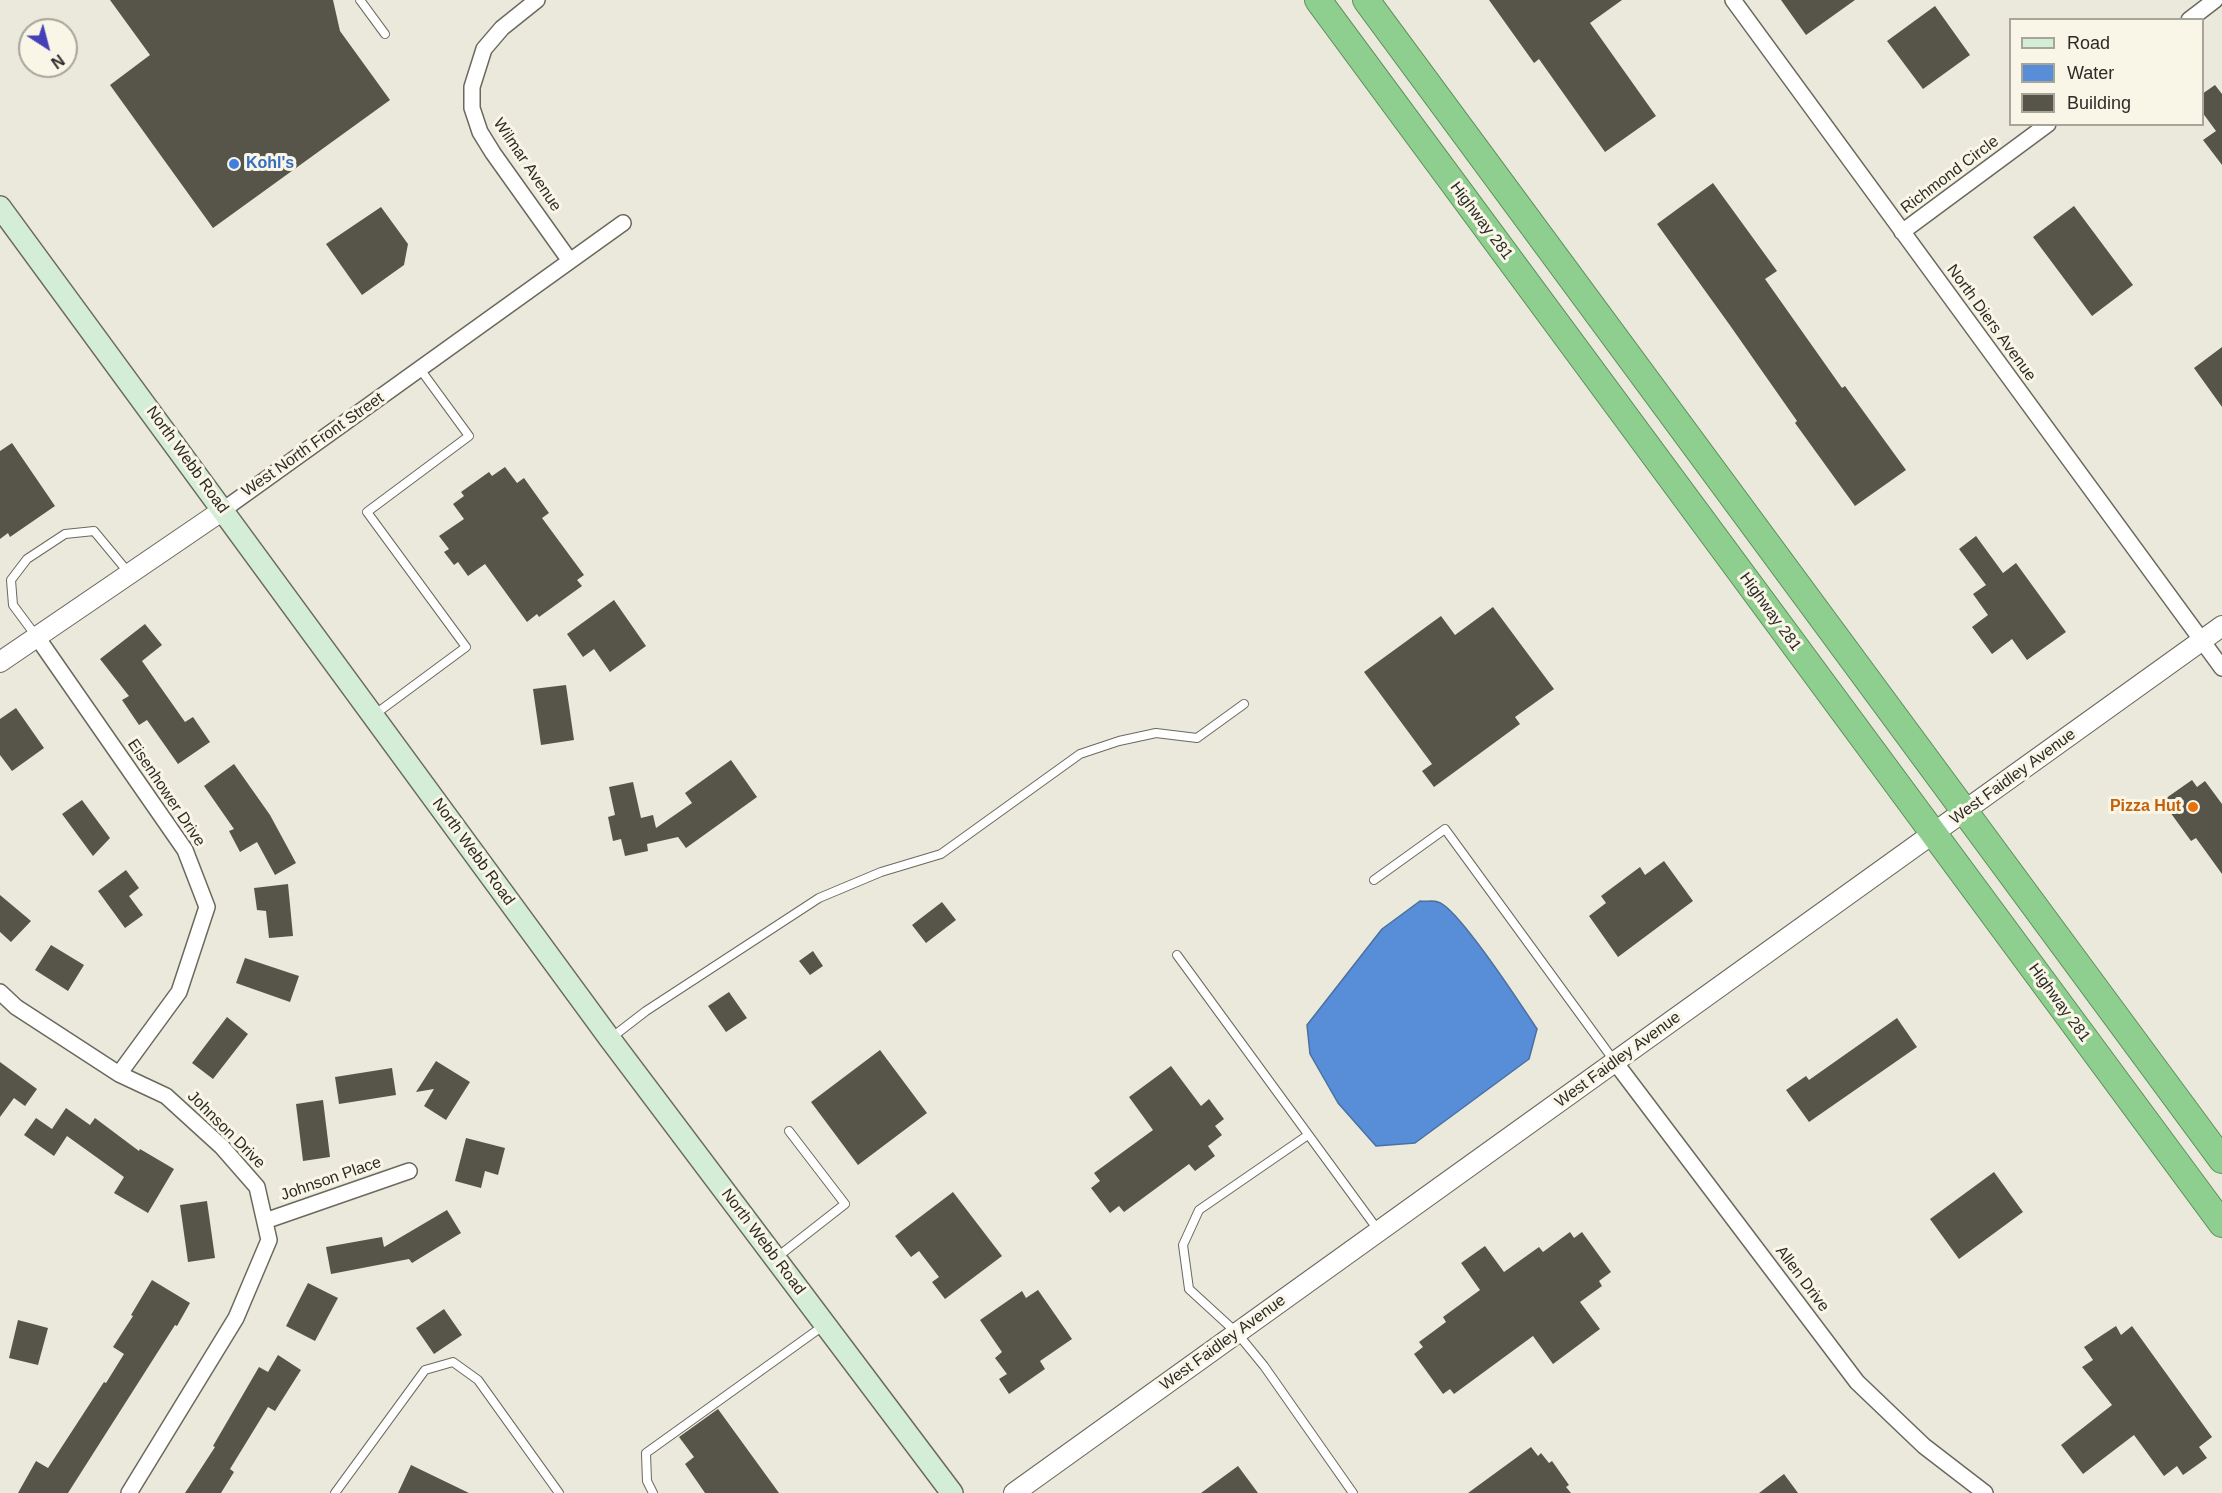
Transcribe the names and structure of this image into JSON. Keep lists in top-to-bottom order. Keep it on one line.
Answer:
{"streets":{"highway":["Highway 281"],"main road":["North Webb Road"],"street":["Wilmar Avenue","Richmond Circle","North Diers Avenue","West North Front Street","West Faidley Avenue","Eisenhower Drive","Johnson Drive","Johnson Place","Allen Drive"]},"crossings":[["Wilmar Avenue","West North Front Street"],["Richmond Circle","North Diers Avenue"],["Highway 281","West Faidley Avenue"],["North Diers Avenue","West Faidley Avenue"],["West North Front Street","North Webb Road"],["West North Front Street","Eisenhower Drive"],["West Faidley Avenue","Allen Drive"],["Eisenhower Drive","Johnson Drive"],["Johnson Drive","Johnson Place"]],"places":["Kohl's","Pizza Hut"],"legend":["Road","Water","Building"],"north":"bottom right"}
